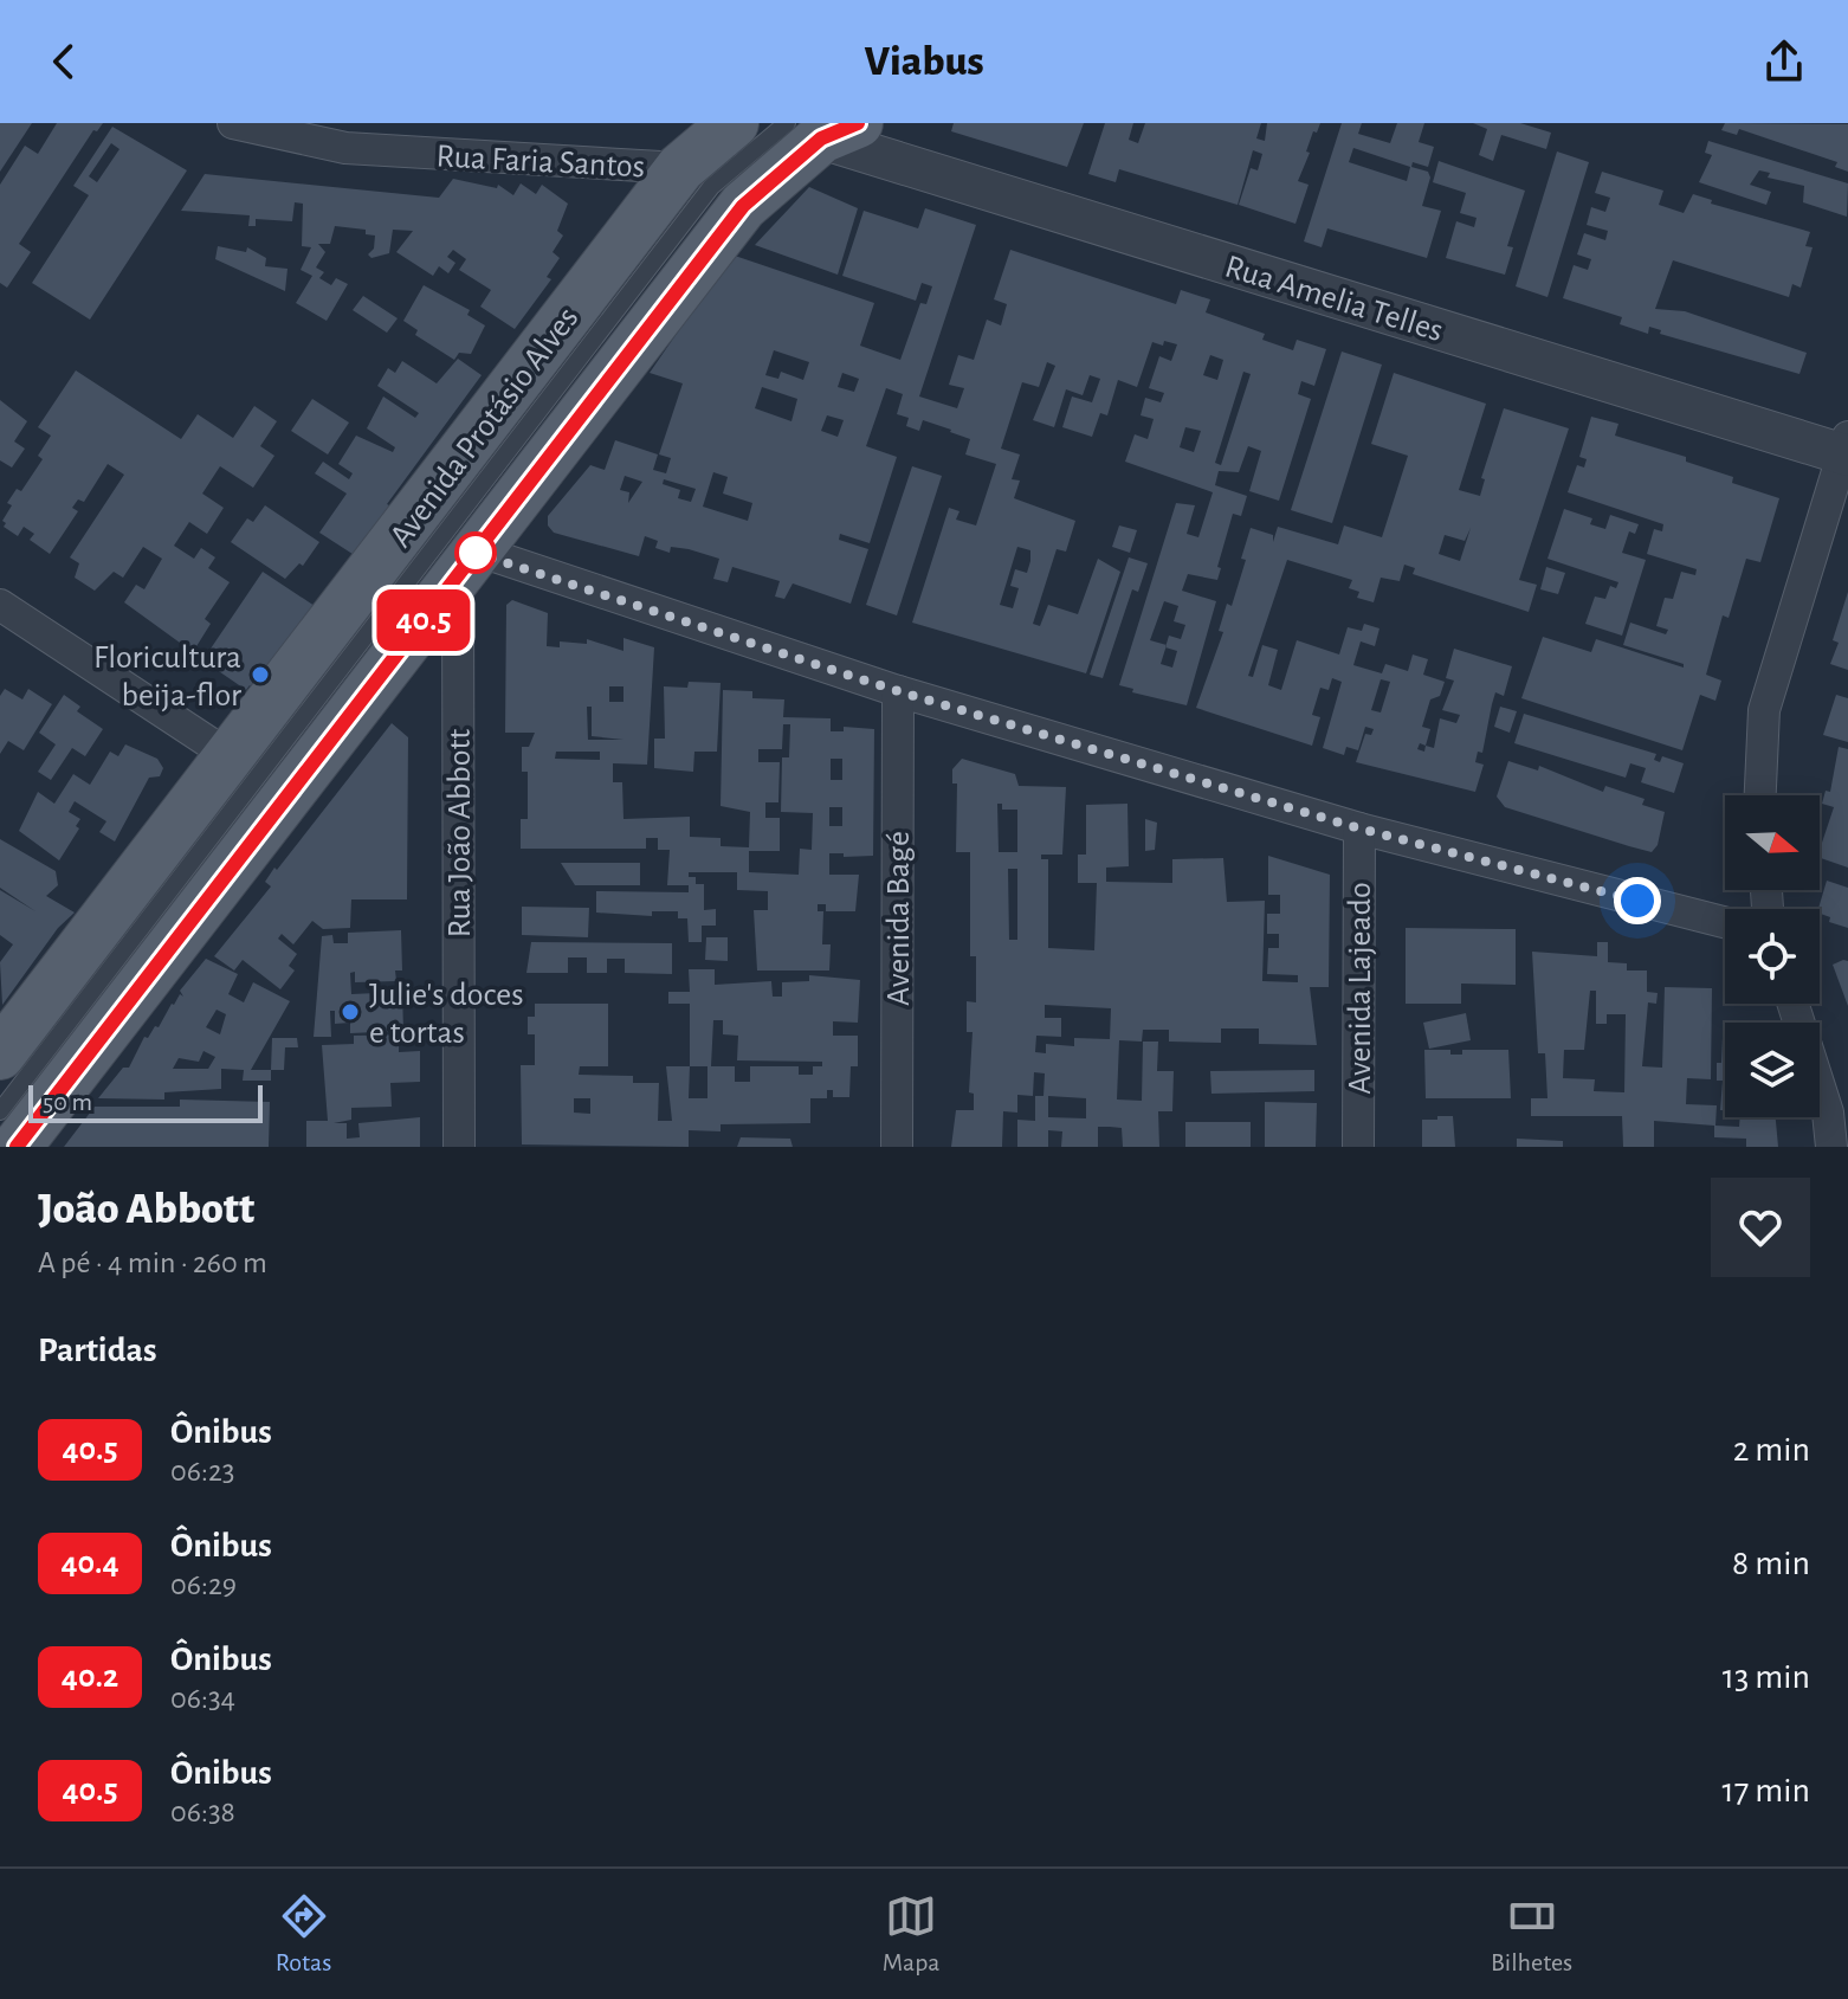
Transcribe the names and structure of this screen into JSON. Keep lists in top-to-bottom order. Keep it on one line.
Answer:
{"streets":{"main road":["Avenida Protásio Alves"],"street":["Rua Faria Santos","Rua Amelia Telles","Rua João Abbott","Avenida Bagé","Avenida Lajeado"]},"crossings":[["Rua Faria Santos","Avenida Protásio Alves"]],"places":["Floricultura beija-flor","Julie's doces e tortas"],"lines":["bus line 40.5"],"scale_bar":"50 m","north":"right","page":{"header":"Viabus","on_map":"40.5","scale":"50 m","heading":[["João Abbott","A pé · 4 min · 260 m"],"Partidas"],"list":[{"mark":"40.5","name":"Ônibus","note":"06:23","value":"2 min"},{"mark":"40.4","name":"Ônibus","note":"06:29","value":"8 min"},{"mark":"40.2","name":"Ônibus","note":"06:34","value":"13 min"},{"mark":"40.5","name":"Ônibus","note":"06:38","value":"17 min"}],"tabs":["Rotas","Mapa","Bilhetes"]}}
